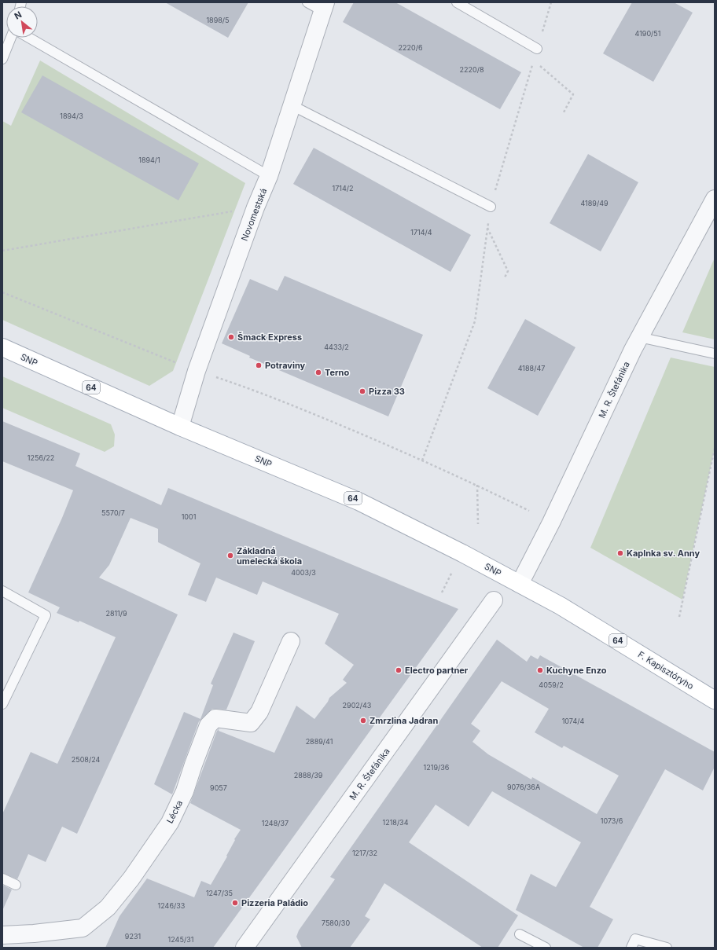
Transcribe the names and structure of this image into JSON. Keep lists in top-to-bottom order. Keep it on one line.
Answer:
{"streets":{"main road":["SNP","64","F. Kapisztóryho"],"street":["Novomestská","M. R. Štefánika","Lécka"]},"crossings":[["Novomestská","SNP"],["SNP","M. R. Štefánika"],["SNP","F. Kapisztóryho"],["M. R. Štefánika","F. Kapisztóryho"]],"places":["Šmack Express","Potraviny","Terno","Pizza 33","Kaplnka sv. Anny","Základná umelecká škola","Electro partner","Kuchyne Enzo","Zmrzlina Jadran","Pizzeria Paládio"],"house_numbers":["1898/5","4190/51","2220/6","2220/8","1894/3","1894/1","1714/2","4189/49","1714/4","4433/2","4188/47","1256/22","5570/7","1001","4003/3","2811/9","4059/2","2902/43","1074/4","2889/41","2508/24","1219/36","2888/39","9076/36A","9057","1073/6","1218/34","1248/37","1217/32","1247/35","1246/33","7580/30","9231","1245/31"],"north":"top left"}
